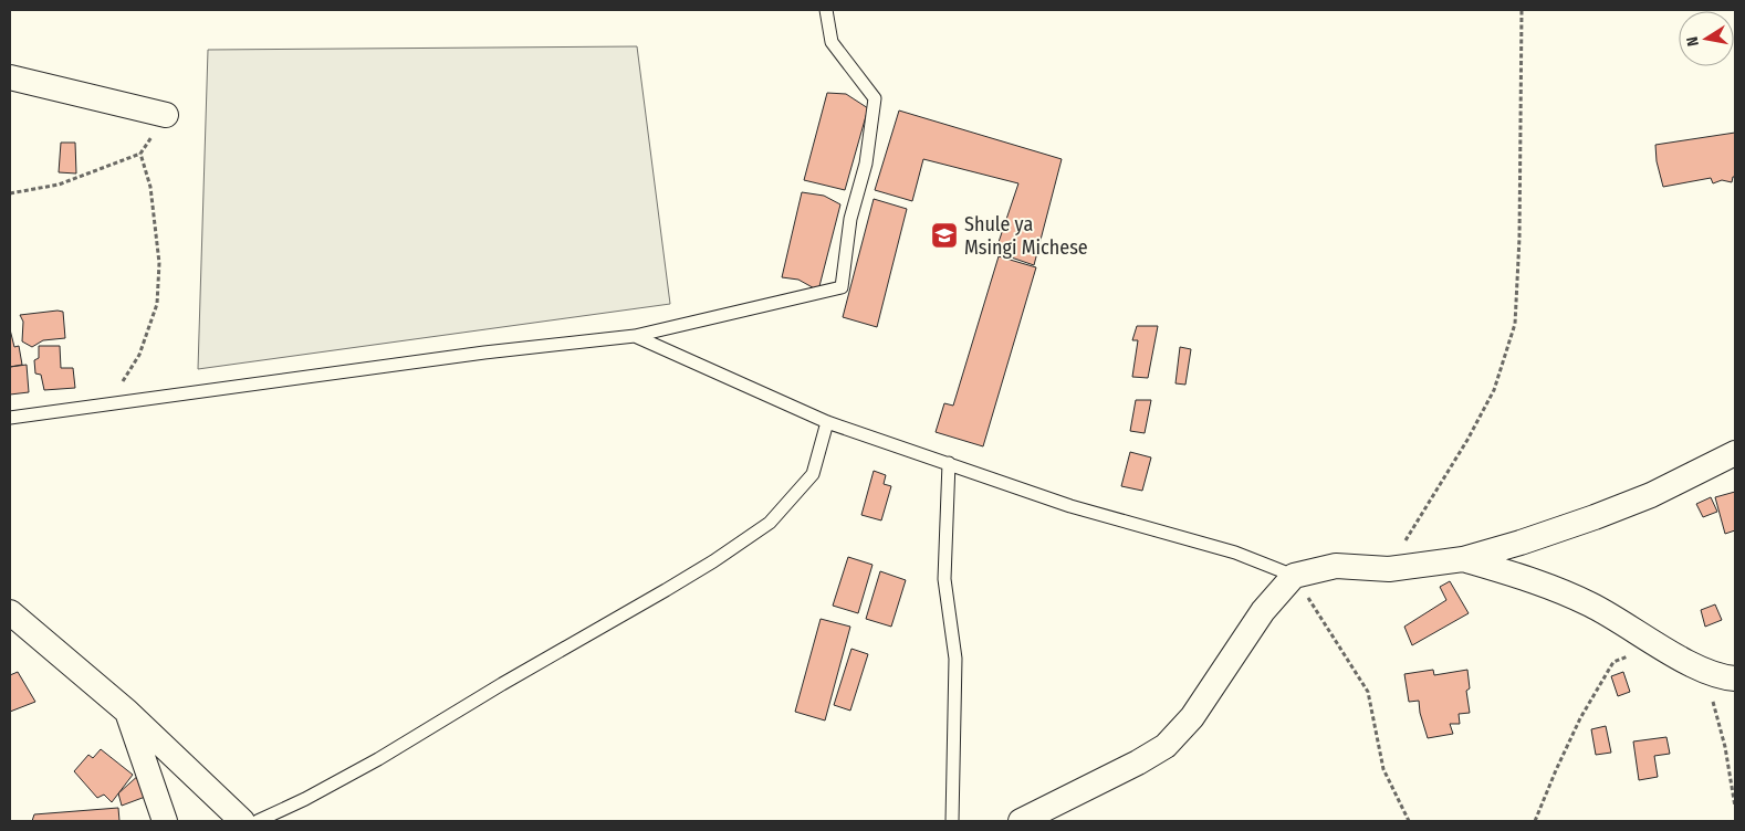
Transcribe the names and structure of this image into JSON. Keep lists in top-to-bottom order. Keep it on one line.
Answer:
{"places":{"school or university":["Shule ya Msingi Michese"]},"north":"left"}
